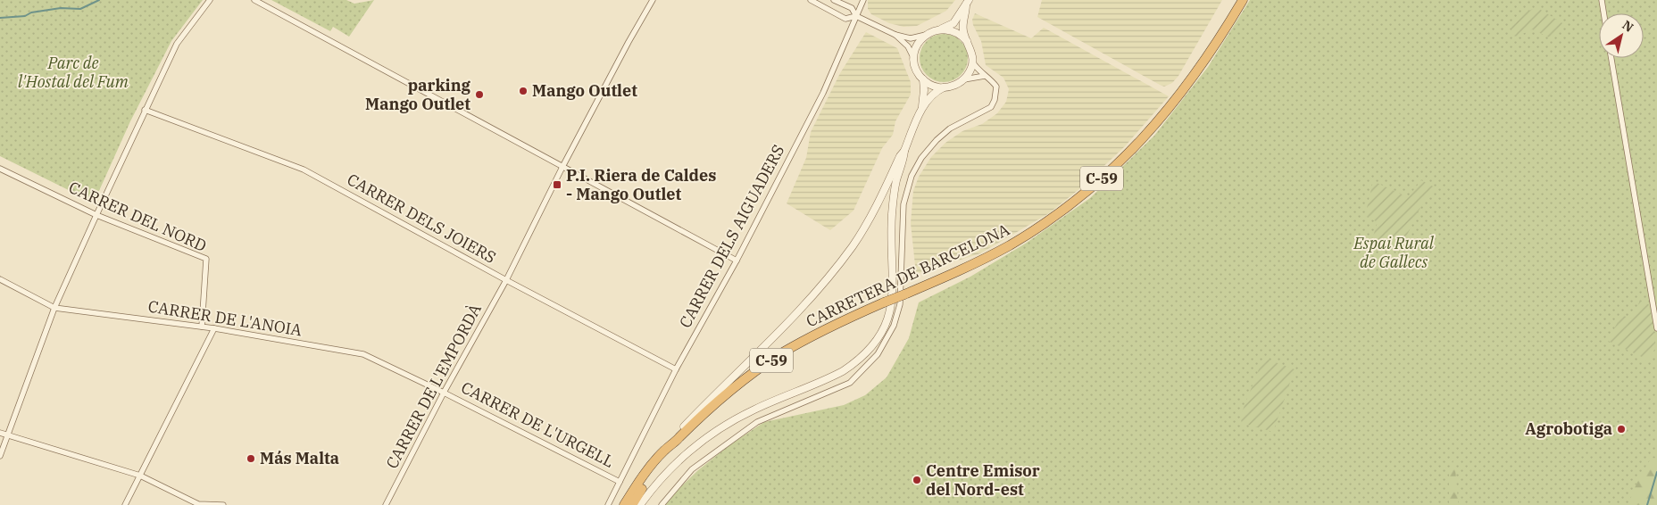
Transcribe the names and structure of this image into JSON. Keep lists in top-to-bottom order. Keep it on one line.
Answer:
{"streets":{"highway":["C-59","CARRETERA DE BARCELONA"],"street":["CARRER DEL NORD","CARRER DELS JOIERS","CARRER DELS AIGUADERS","CARRER DE L'ANOIA","CARRER DE L'EMPORDÀ","CARRER DE L'URGELL"]},"crossings":[["CARRER DEL NORD","CARRER DE L'ANOIA"],["CARRER DELS JOIERS","CARRER DELS AIGUADERS"],["CARRER DELS JOIERS","CARRER DE L'EMPORDÀ"],["CARRER DELS AIGUADERS","CARRER DE L'URGELL"],["CARRER DE L'ANOIA","CARRER DE L'EMPORDÀ"],["CARRER DE L'ANOIA","CARRER DE L'URGELL"],["CARRER DE L'EMPORDÀ","CARRER DE L'URGELL"]],"parks":["Parc de l'Hostal del Fum","Espai Rural de Gallecs"],"places":{"other":["Mango Outlet","parking Mango Outlet","Agrobotiga","Más Malta","Centre Emisor del Nord-est"],"transit":["P.I. Riera de Caldes - Mango Outlet"]},"north":"top right"}
